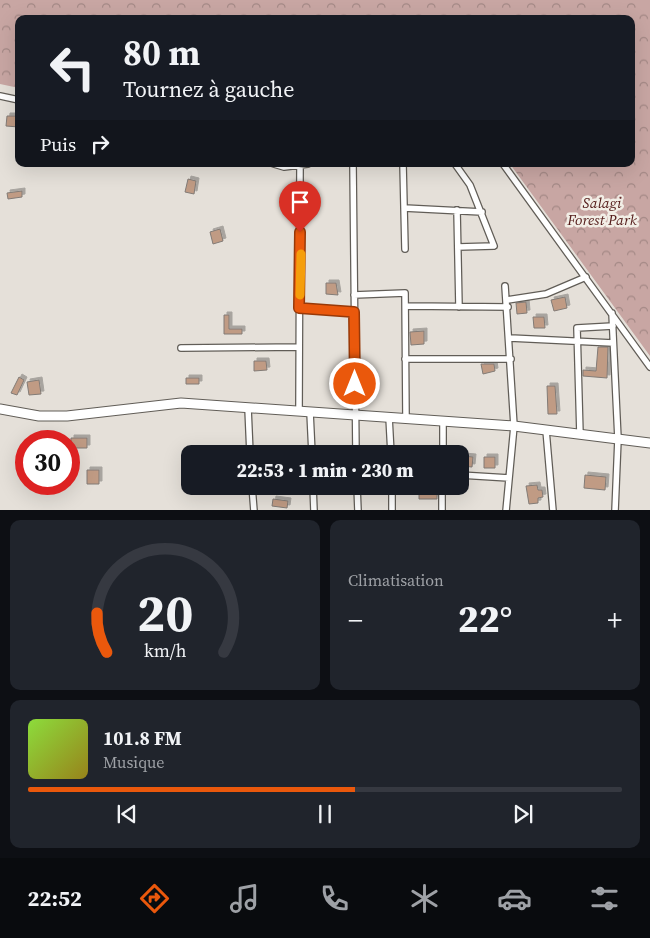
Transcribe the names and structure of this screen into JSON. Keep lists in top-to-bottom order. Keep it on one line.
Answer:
{"parks":["Salagi Forest Park"],"page":{"turn":["80 m","Tournez à gauche"],"then":"Puis","limit":"30","trip":"22:53 · 1 min · 230 m","tile":"Climatisation","heat":["−","22°","+"],"song":["101.8 FM","Musique"],"tabs":"22:52","gauge":["20","km/h"]}}
